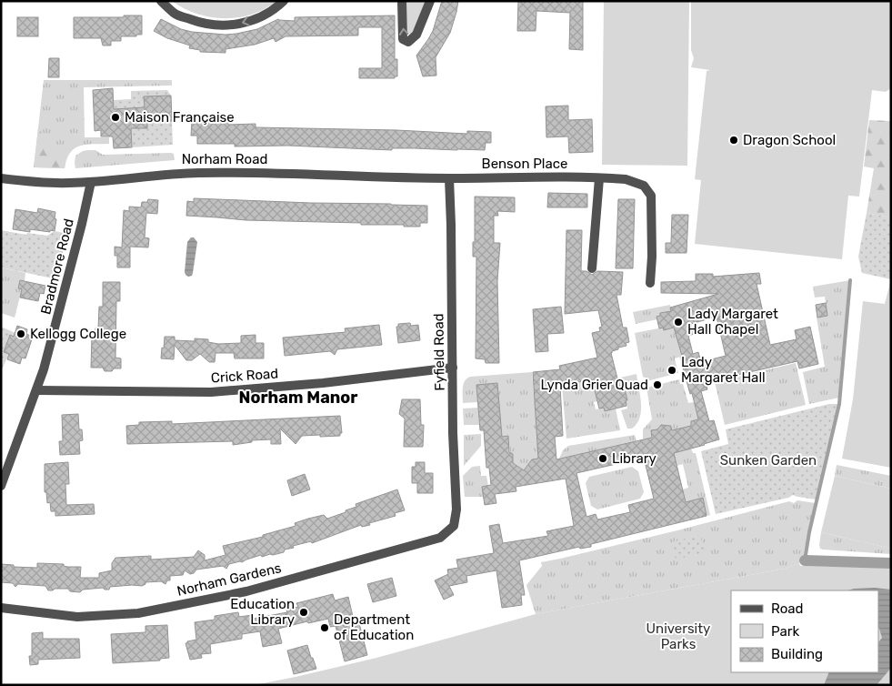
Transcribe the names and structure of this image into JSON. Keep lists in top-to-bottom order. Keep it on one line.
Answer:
{"streets":{"street":["Norham Road","Benson Place","Bradmore Road","Fyfield Road","Crick Road","Norham Gardens"]},"crossings":[["Norham Road","Benson Place"],["Norham Road","Bradmore Road"],["Norham Road","Fyfield Road"],["Benson Place","Fyfield Road"],["Bradmore Road","Crick Road"],["Fyfield Road","Crick Road"],["Fyfield Road","Norham Gardens"]],"districts":["Norham Manor"],"parks":["Sunken Garden","University Parks"],"places":["Maison Française","Dragon School","Lady Margaret Hall Chapel","Kellogg College","Lady Margaret Hall","Lynda Grier Quad","Library","Education Library","Department of Education"],"legend":["Road","Park","Building"]}
